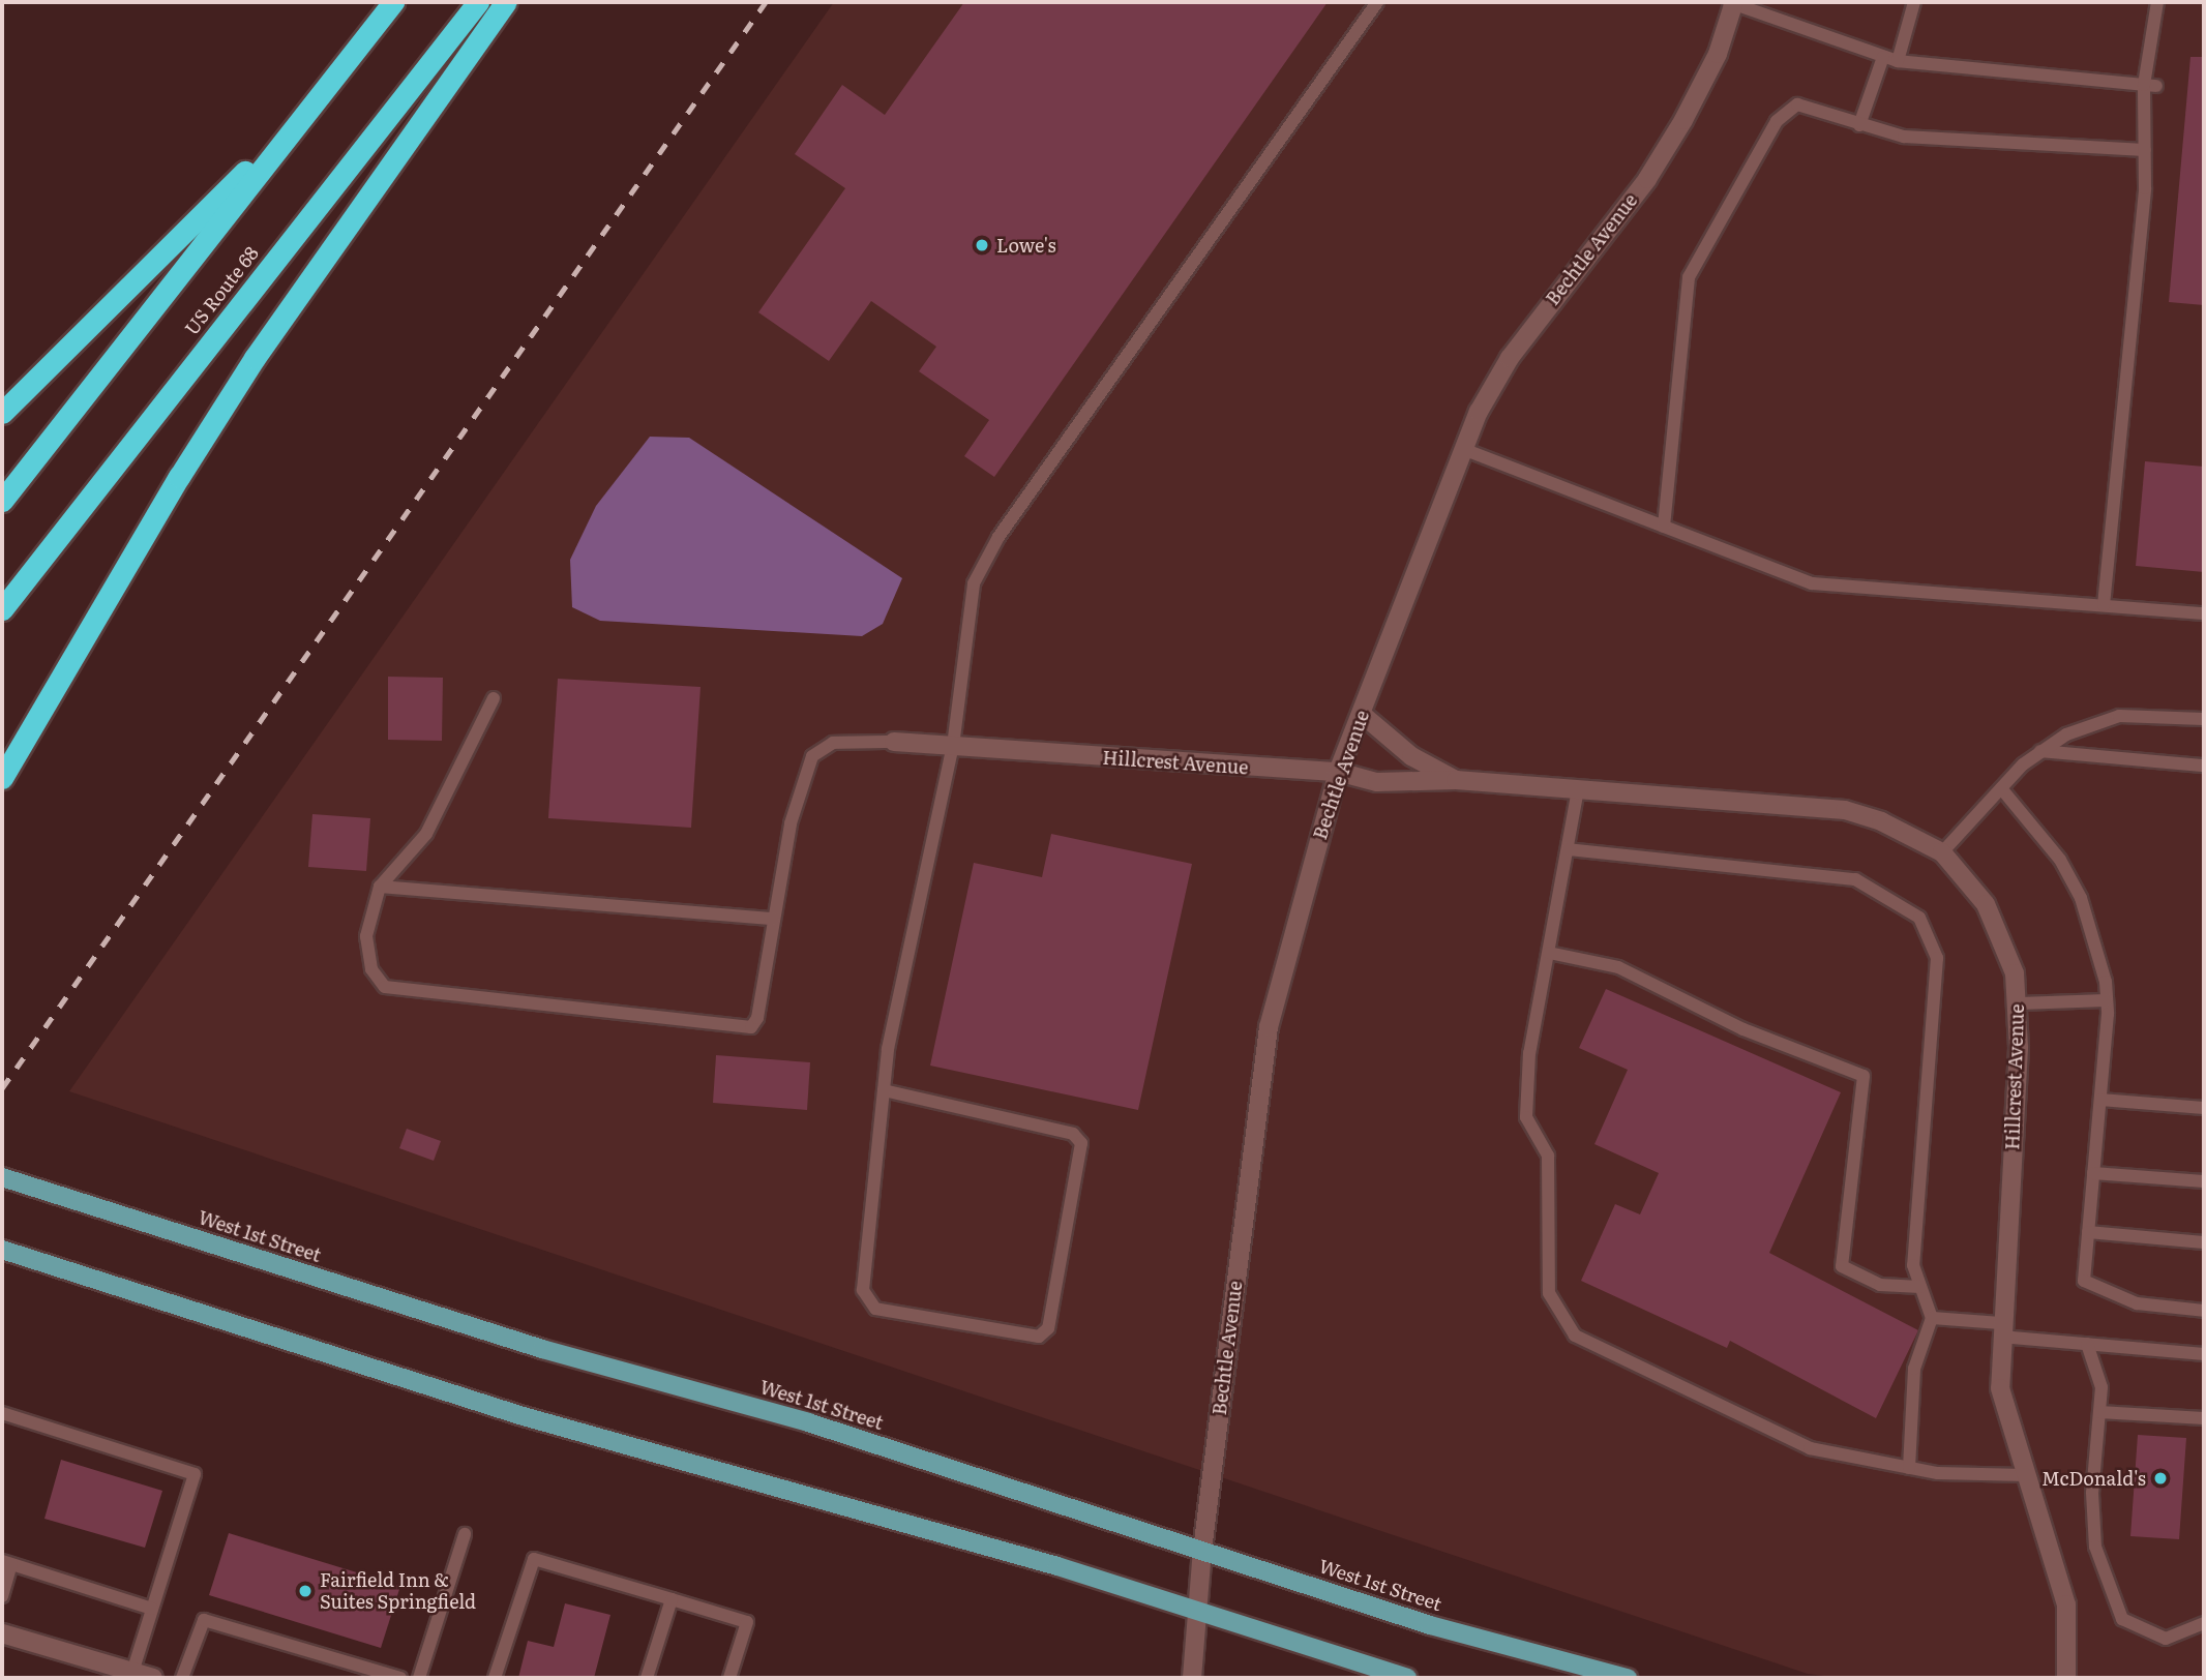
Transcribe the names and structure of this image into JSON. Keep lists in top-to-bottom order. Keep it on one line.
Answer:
{"streets":{"highway":["US Route 68"],"main road":["West 1st Street"],"street":["Bechtle Avenue","Hillcrest Avenue"]},"crossings":[["Bechtle Avenue","Hillcrest Avenue"],["Bechtle Avenue","West 1st Street"]],"places":["Lowe's","McDonald's","Fairfield Inn & Suites Springfield"]}
